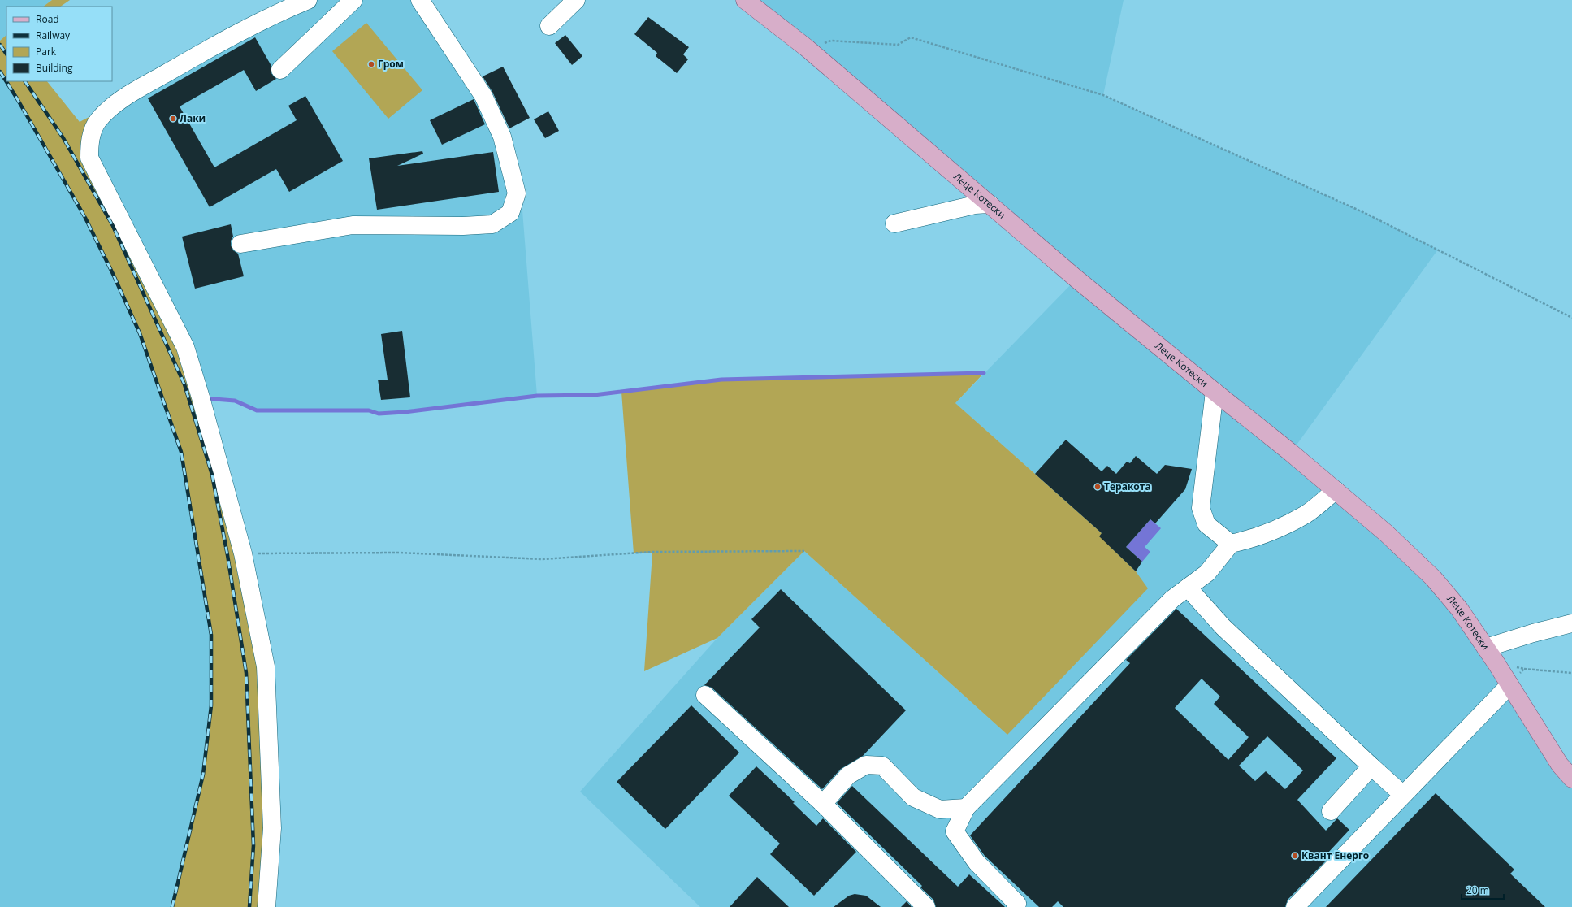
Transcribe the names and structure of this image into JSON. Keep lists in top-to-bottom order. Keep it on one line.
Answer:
{"streets":{"main road":["Леце Котески"]},"places":["Гром","Лаки","Теракота","Квант Енерго"],"legend":["Road","Railway","Park","Building"],"scale_bar":"20 m"}
